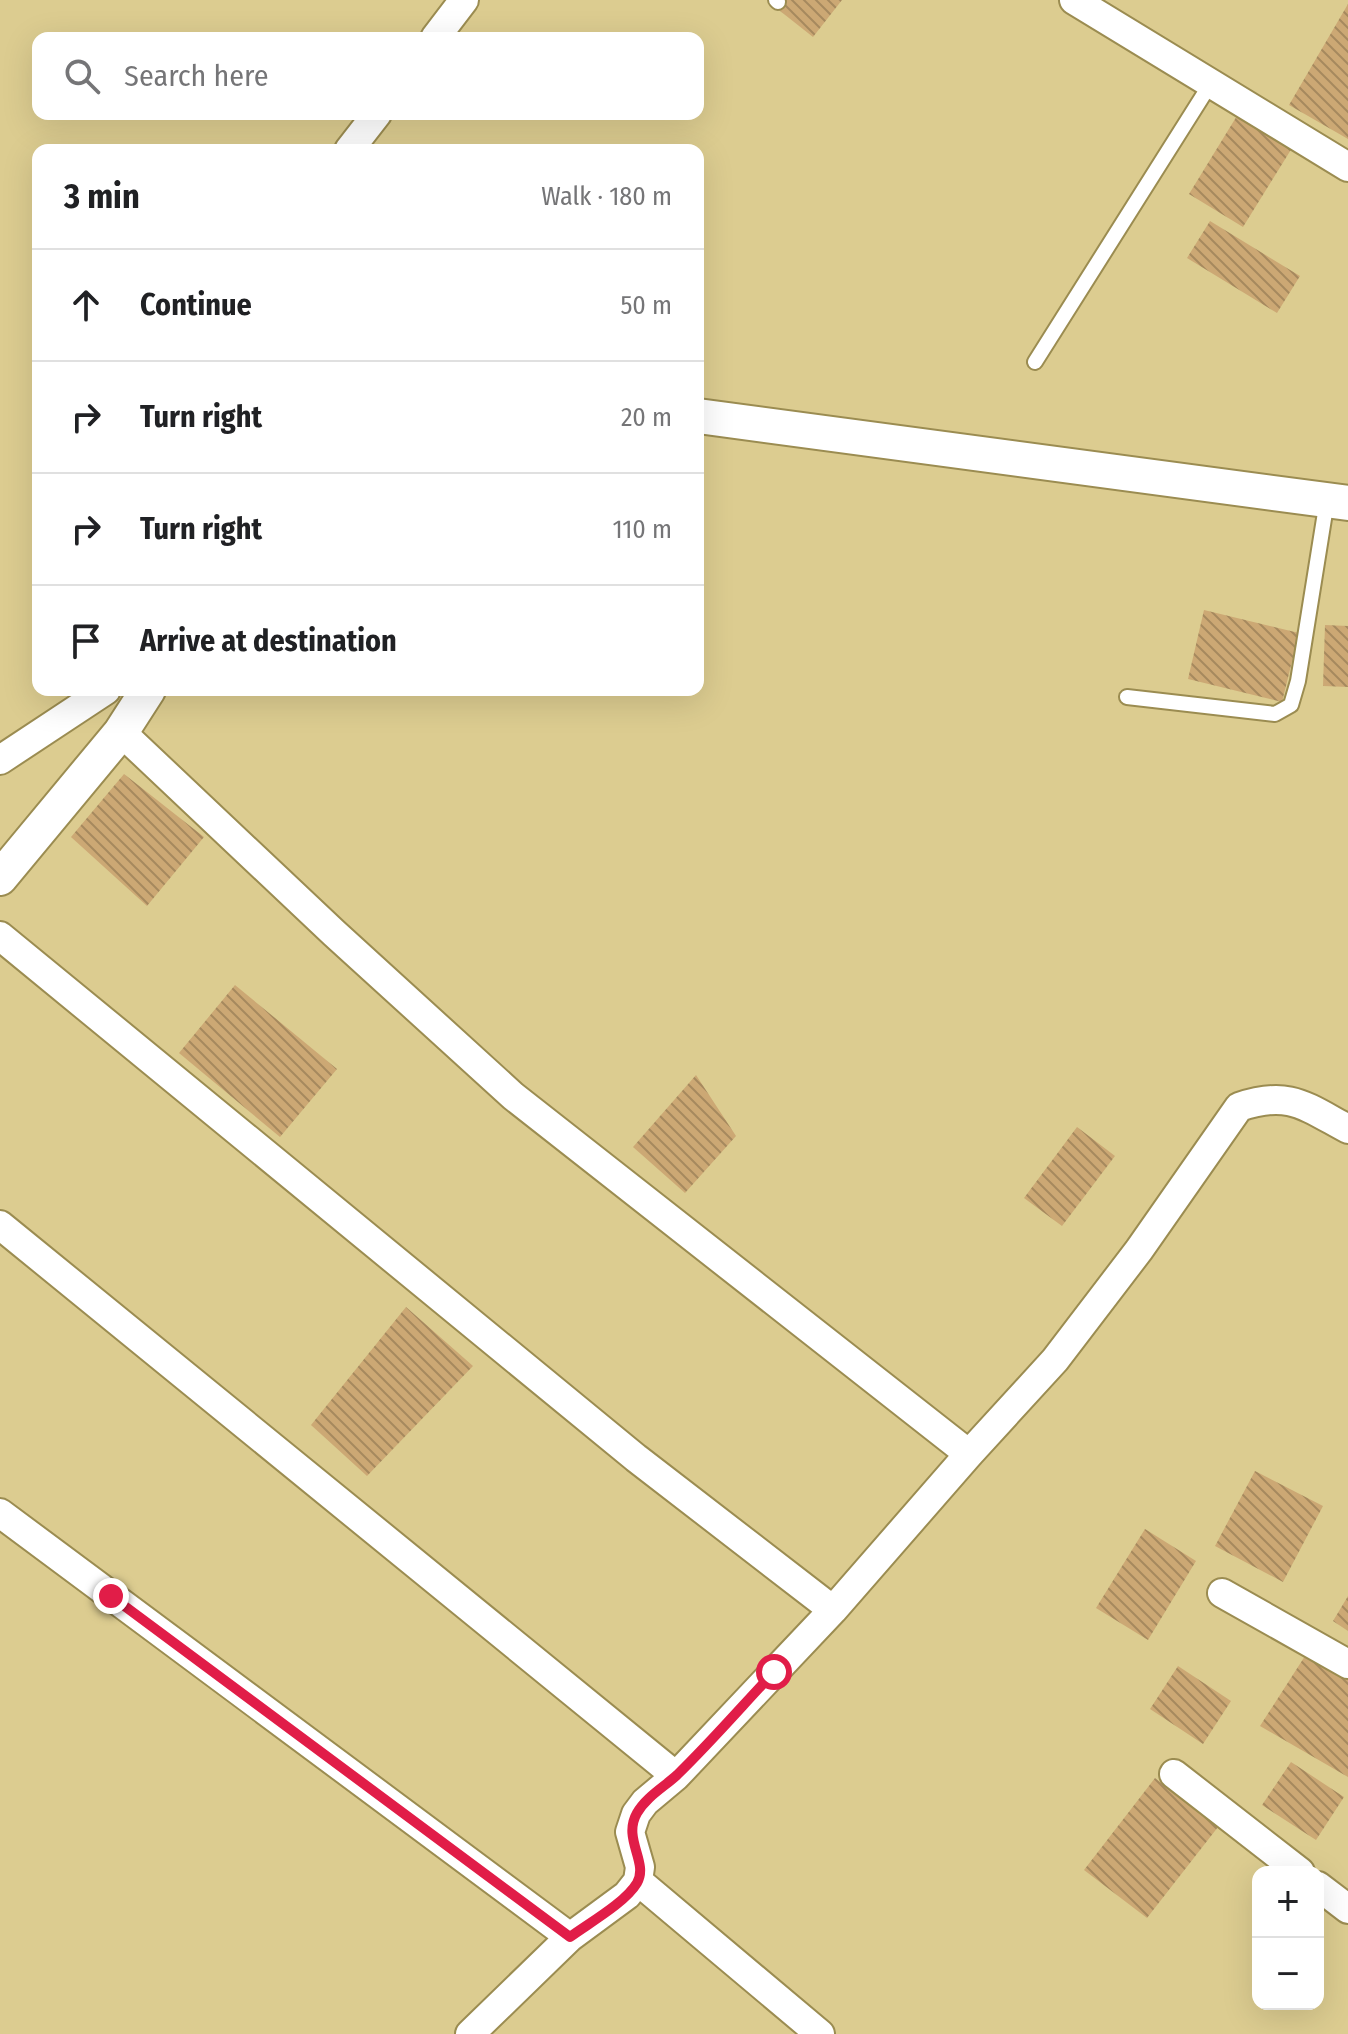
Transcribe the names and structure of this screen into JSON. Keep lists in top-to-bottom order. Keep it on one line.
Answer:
{"page":{"search":"Search here","heading":["3 min","Walk · 180 m"],"list":[["Continue","50 m"],["Turn right","20 m"],["Turn right","110 m"],"Arrive at destination"],"map_buttons":["+","−"]}}
